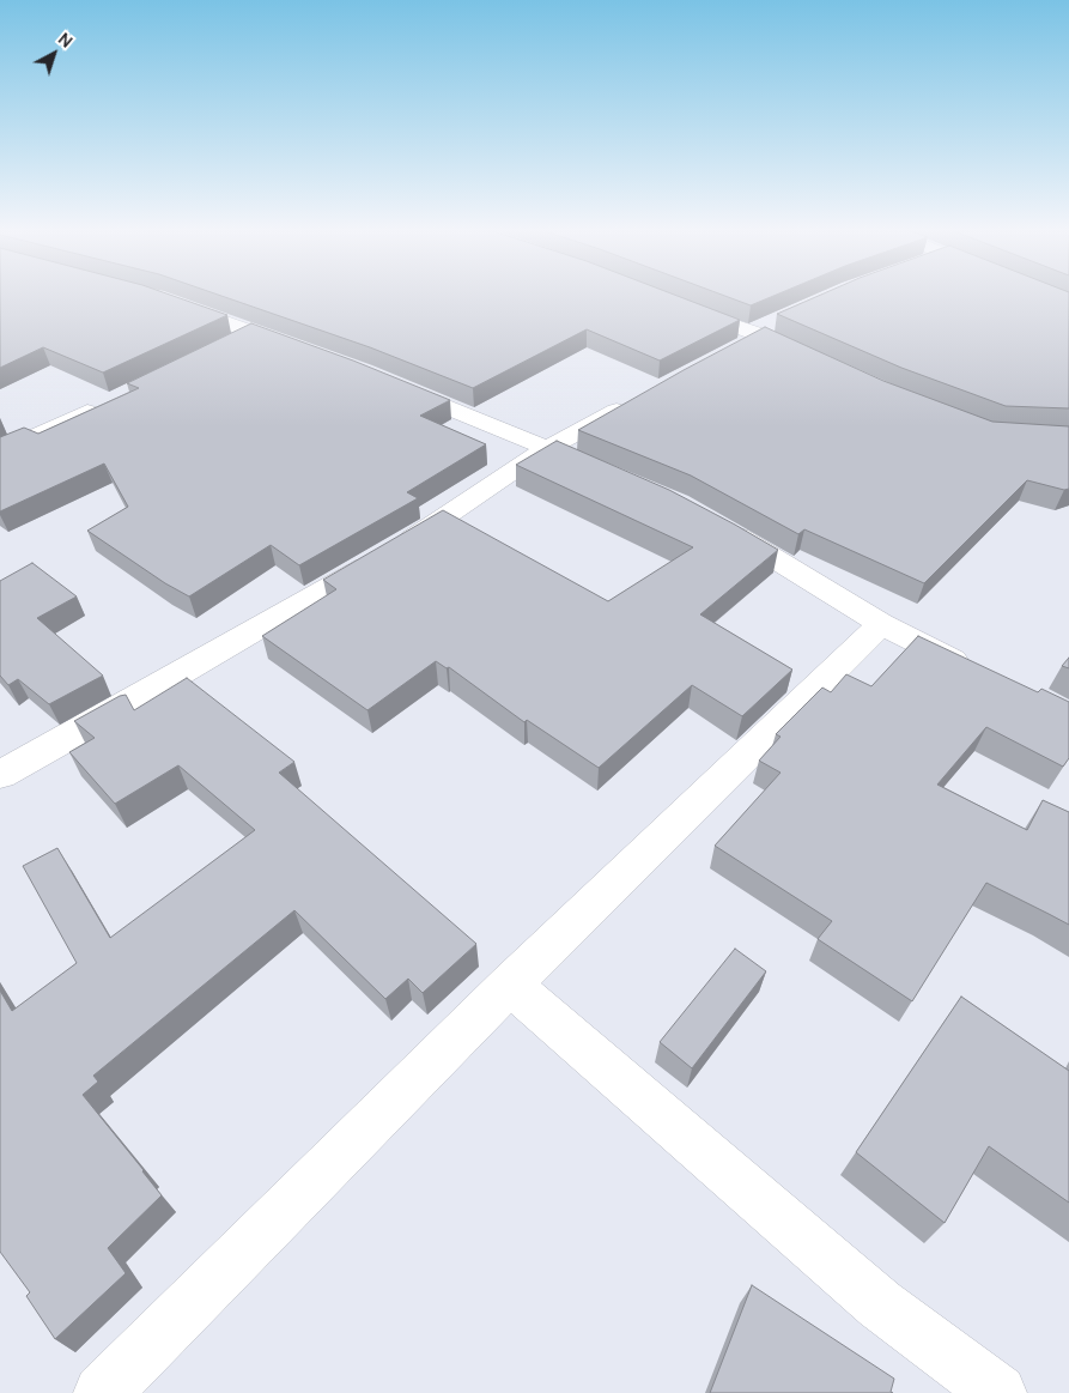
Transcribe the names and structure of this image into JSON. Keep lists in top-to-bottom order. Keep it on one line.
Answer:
{"north":"top right"}
